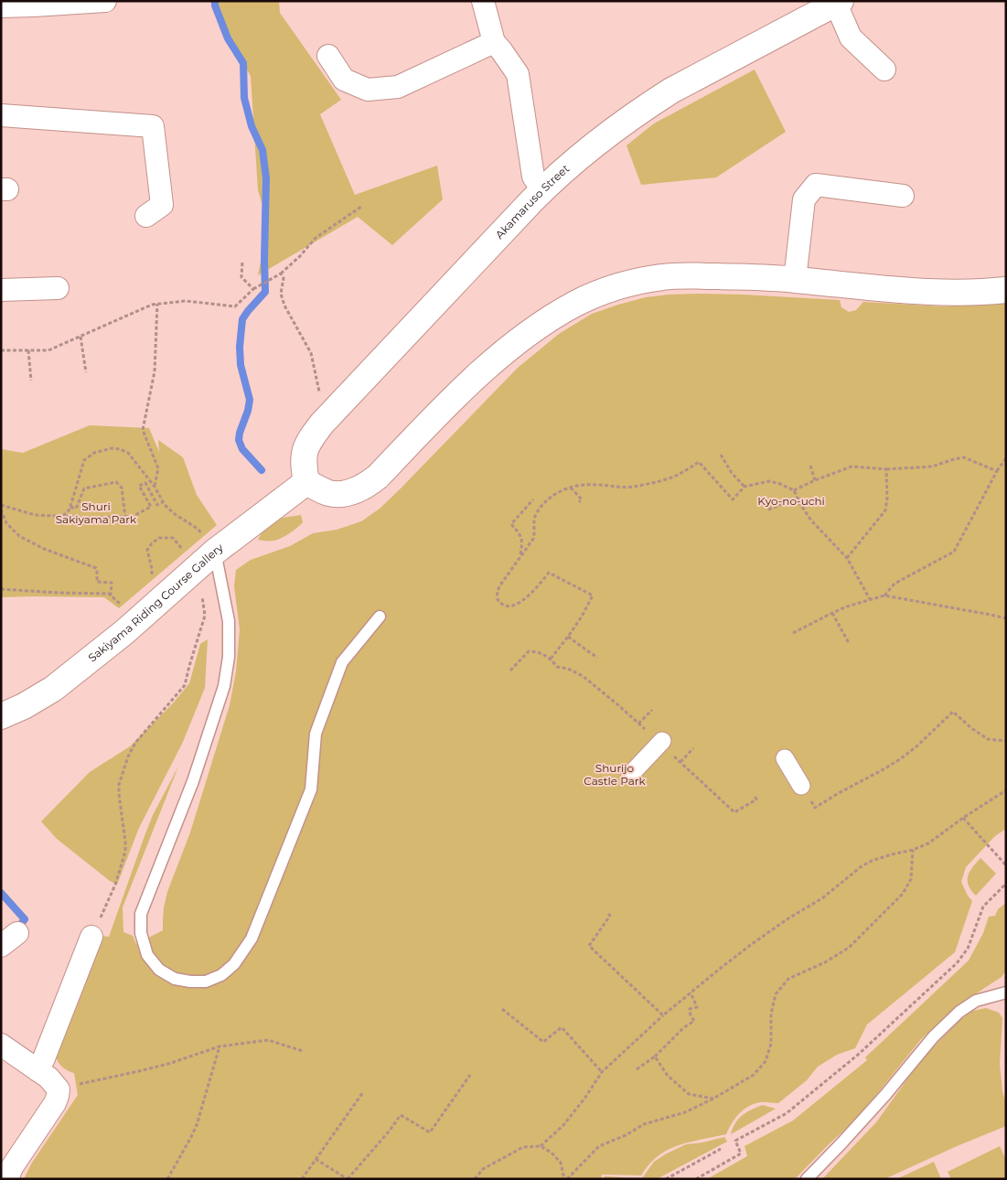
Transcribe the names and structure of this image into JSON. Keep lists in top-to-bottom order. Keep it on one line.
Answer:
{"streets":{"street":["Akamaruso Street","Sakiyama Riding Course Gallery"]},"crossings":[["Akamaruso Street","Sakiyama Riding Course Gallery"]],"parks":["Kyo-no-uchi","Shuri Sakiyama Park","Shurijo Castle Park"]}
